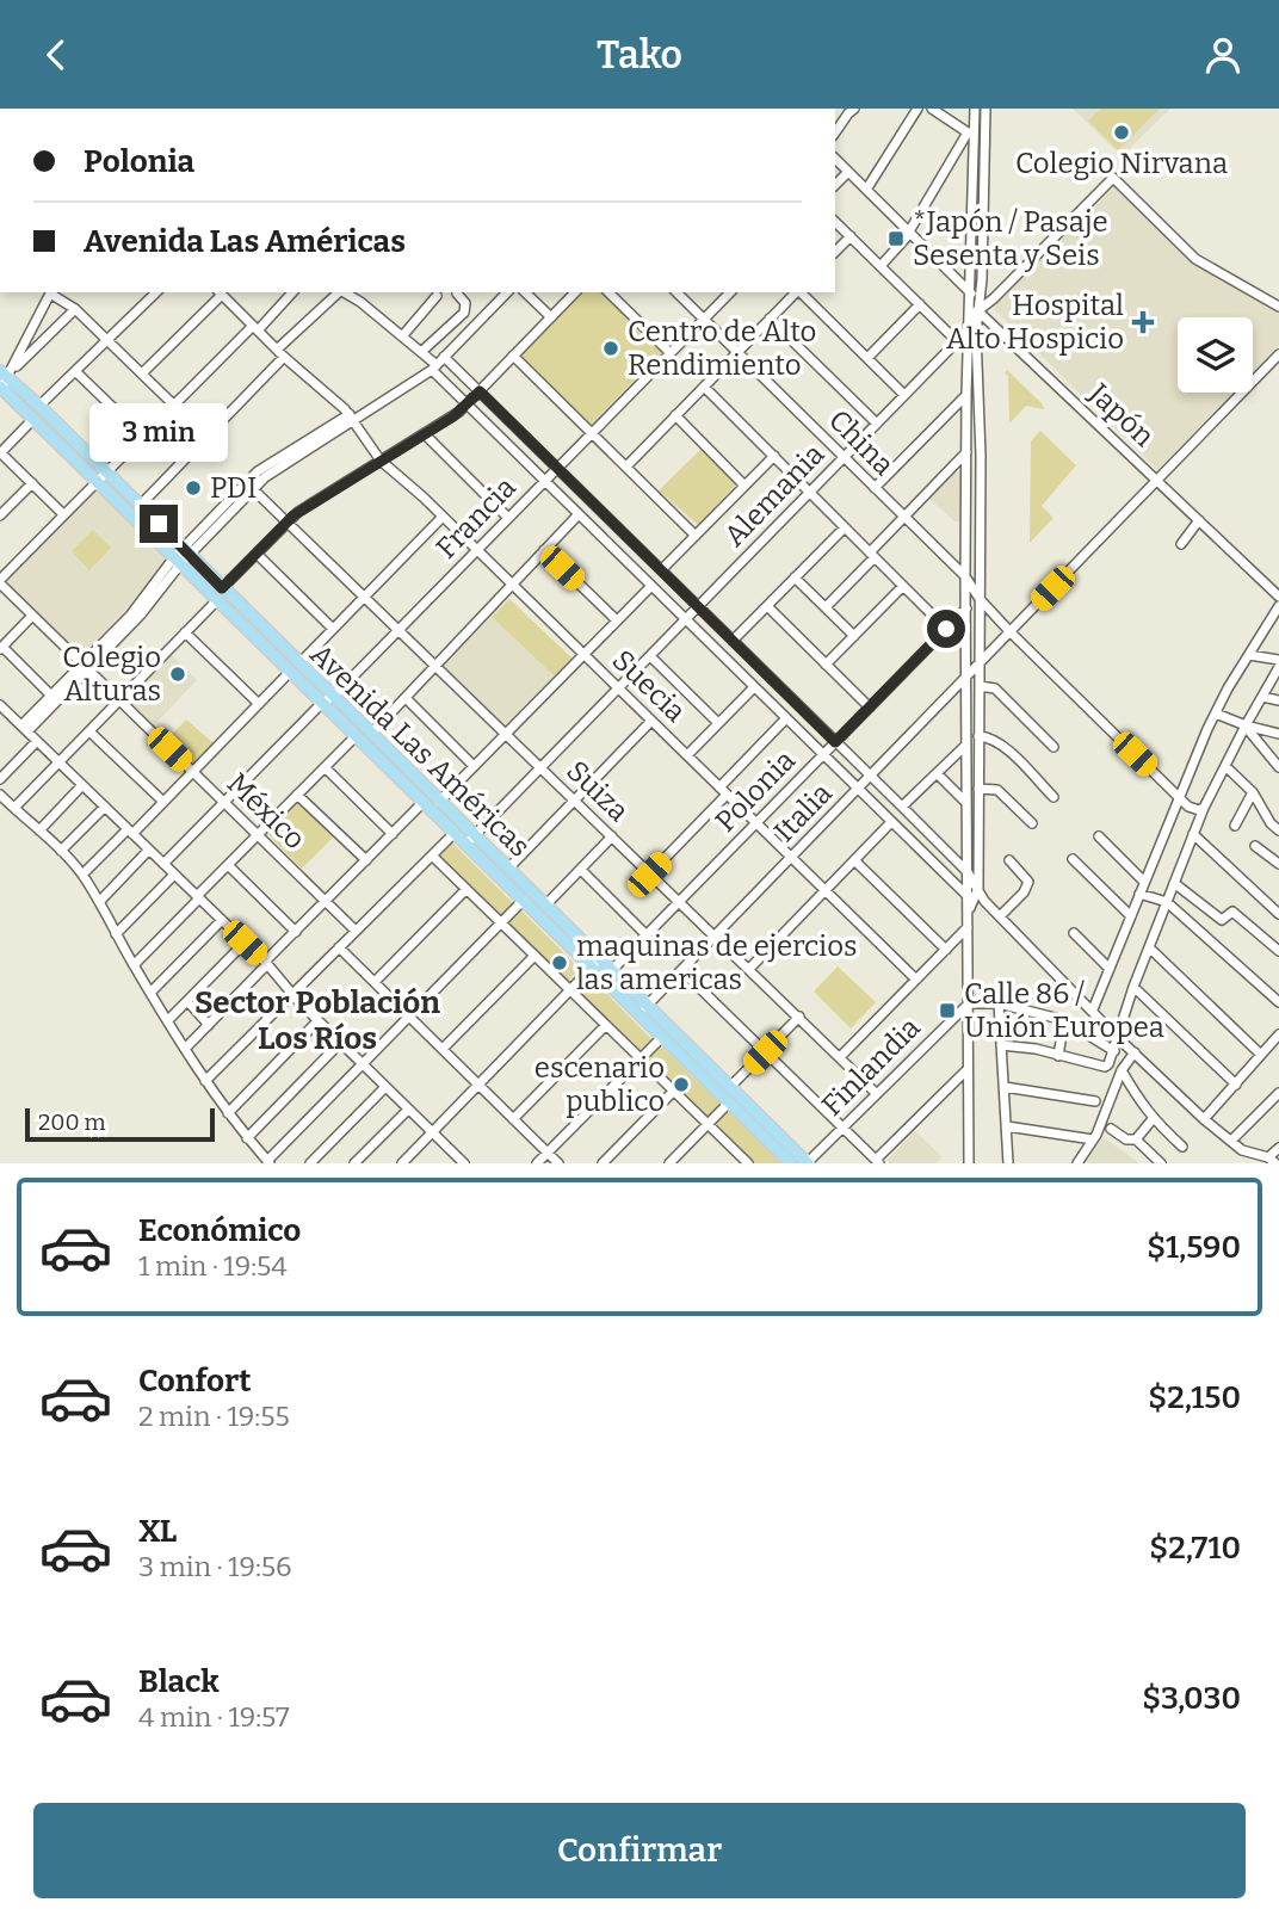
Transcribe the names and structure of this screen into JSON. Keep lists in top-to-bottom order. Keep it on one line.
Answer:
{"streets":{"main road":["Avenida Las Américas"],"street":["Japón","China","Alemania","Francia","Suecia","Suiza","Polonia","México","Italia","Finlandia"]},"crossings":[["Japón","Alemania"],["Japón","Italia"],["China","Alemania"],["China","Francia"],["China","Italia"],["Alemania","Suecia"],["Alemania","Avenida Las Américas"],["Alemania","Suiza"],["Francia","Suecia"],["Francia","Avenida Las Américas"],["Francia","Suiza"],["Francia","México"],["Suecia","Polonia"],["Suecia","Italia"],["Avenida Las Américas","Polonia"],["Avenida Las Américas","Italia"],["Avenida Las Américas","Finlandia"],["Suiza","Polonia"],["Suiza","Italia"],["Suiza","Finlandia"]],"districts":["Sector Población Los Ríos"],"places":{"other":["Colegio Nirvana","Centro de Alto Rendimiento","PDI","Colegio Alturas","maquinas de ejercios las americas","escenario publico"],"transit":["*Japón / Pasaje Sesenta y Seis","Calle 86 / Unión Europea"],"health":["Hospital Alto Hospicio"]},"scale_bar":"200 m","page":{"header":"Tako","banner":["Polonia","Avenida Las Américas"],"bubble":"3 min","scale":"200 m","list":[{"name":"Económico","note":"1 min · 19:54","value":"$1,590"},{"name":"Confort","note":"2 min · 19:55","value":"$2,150"},{"name":"XL","note":"3 min · 19:56","value":"$2,710"},{"name":"Black","note":"4 min · 19:57","value":"$3,030"}],"buttons":"Confirmar"}}
